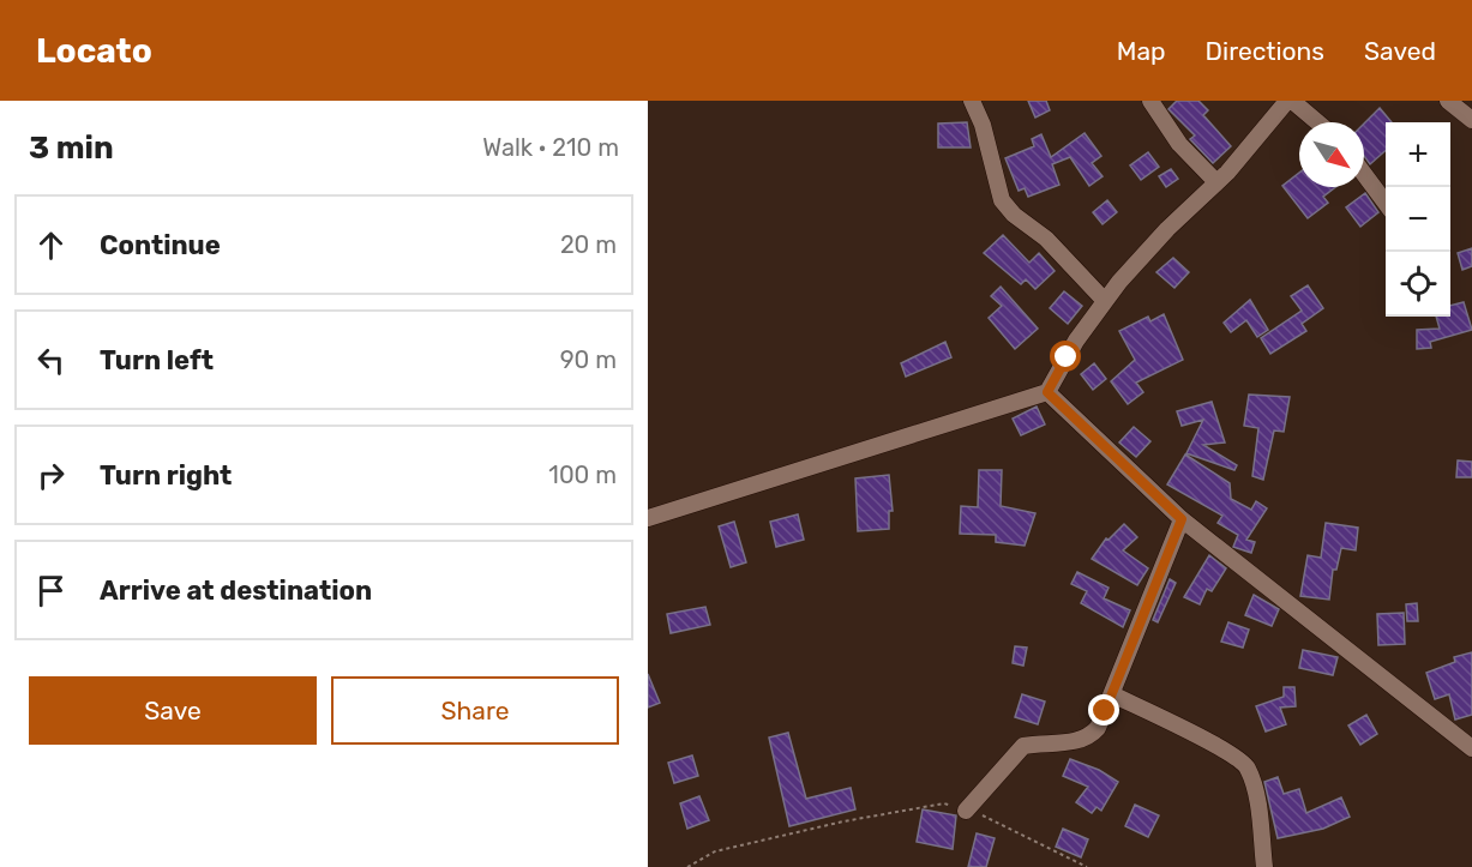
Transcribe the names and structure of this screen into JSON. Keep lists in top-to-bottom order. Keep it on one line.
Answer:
{"north":"bottom right","page":{"header":"Locato","nav":["Map","Directions","Saved"],"heading":["3 min","Walk · 210 m"],"map_buttons":["+","−"],"list":[["Continue","20 m"],["Turn left","90 m"],["Turn right","100 m"],"Arrive at destination"],"buttons":["Save","Share"]}}
